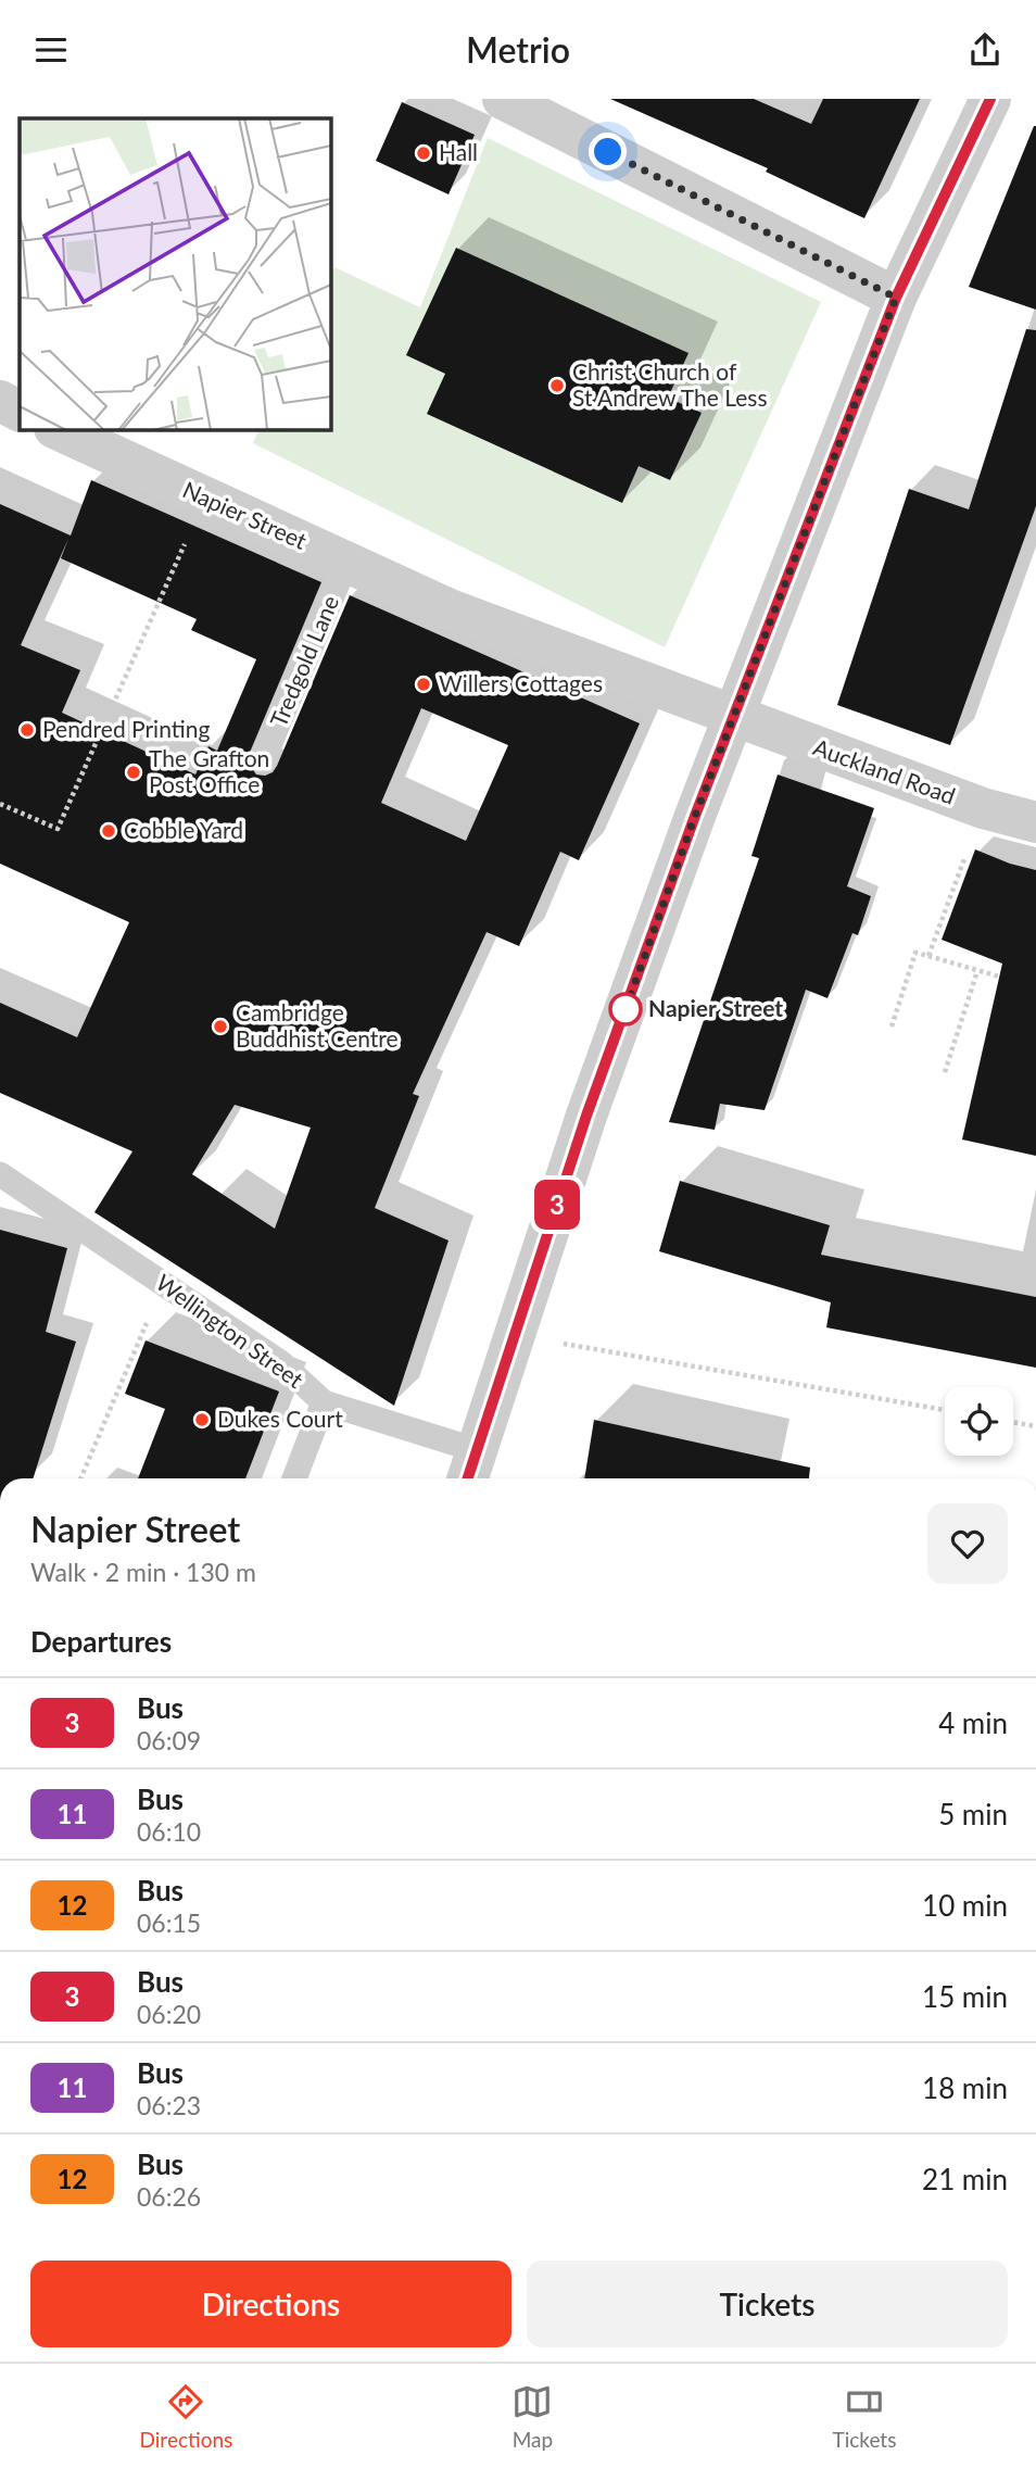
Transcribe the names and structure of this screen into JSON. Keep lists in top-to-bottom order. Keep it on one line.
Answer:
{"streets":{"street":["Napier Street","Auckland Road"],"lane":["Tredgold Lane","Wellington Street"]},"crossings":[["Napier Street","Tredgold Lane"],["Napier Street","Auckland Road"]],"places":["Hall","Christ Church of St Andrew The Less","Willers Cottages","Pendred Printing","The Grafton Post Office","Cobble Yard","Napier Street","Cambridge Buddhist Centre","Dukes Court"],"lines":["bus line 3"],"page":{"header":"Metrio","on_map":"3","heading":[["Napier Street","Walk · 2 min · 130 m"],"Departures"],"list":[{"mark":"3","name":"Bus","note":"06:09","value":"4 min"},{"mark":"11","name":"Bus","note":"06:10","value":"5 min"},{"mark":"12","name":"Bus","note":"06:15","value":"10 min"},{"mark":"3","name":"Bus","note":"06:20","value":"15 min"},{"mark":"11","name":"Bus","note":"06:23","value":"18 min"},{"mark":"12","name":"Bus","note":"06:26","value":"21 min"}],"buttons":["Directions","Tickets"],"tabs":["Directions","Map","Tickets"]}}
